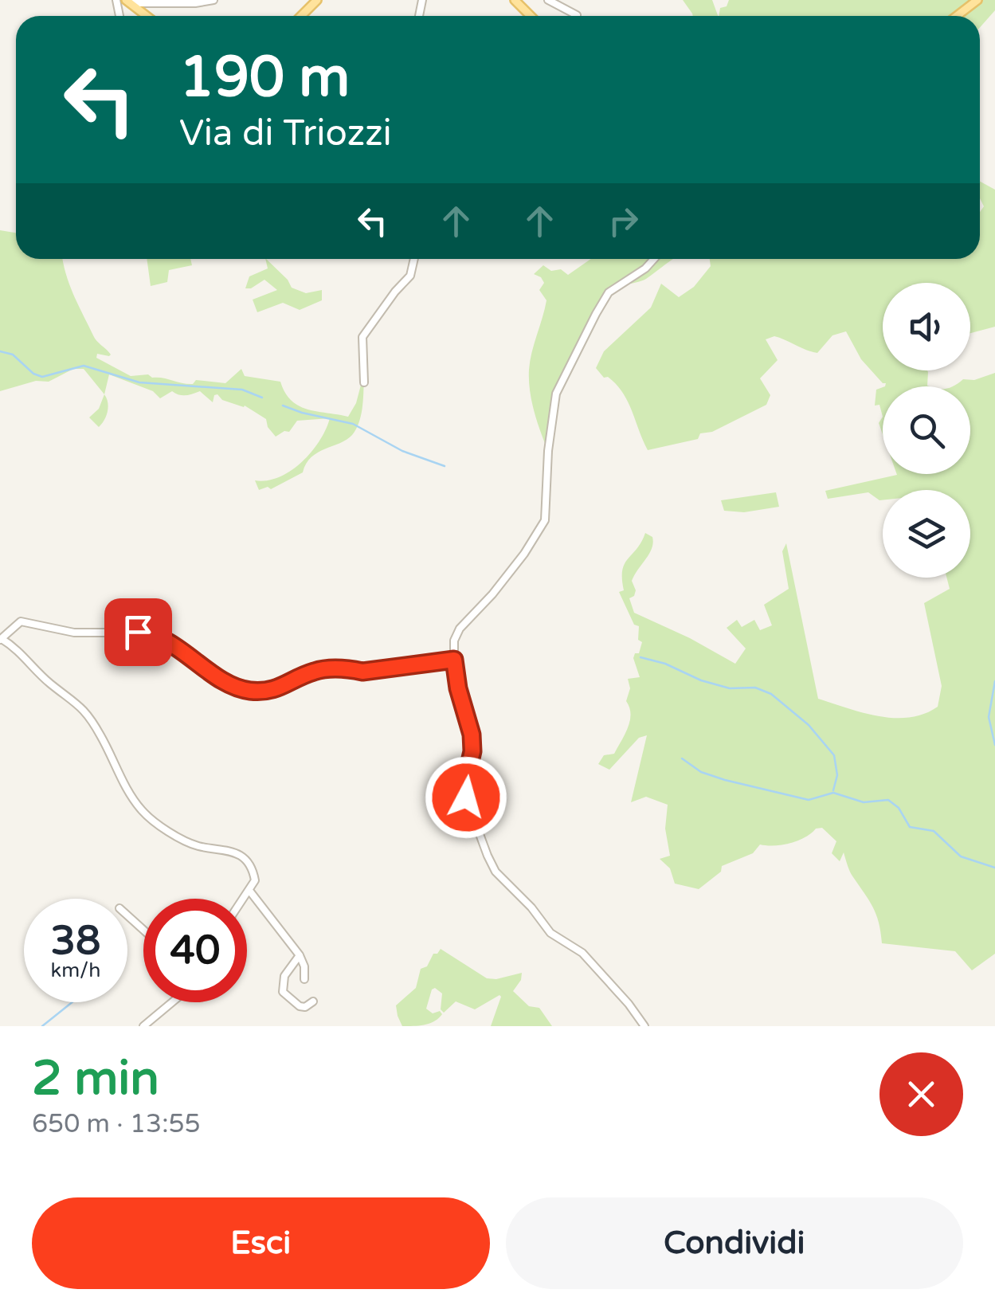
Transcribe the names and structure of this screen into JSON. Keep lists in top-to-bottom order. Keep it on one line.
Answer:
{"page":{"turn":["190 m","Via di Triozzi"],"speed":"38 km/h","limit":"40","heading":["2 min","650 m · 13:55"],"buttons":["Esci","Condividi"]}}
